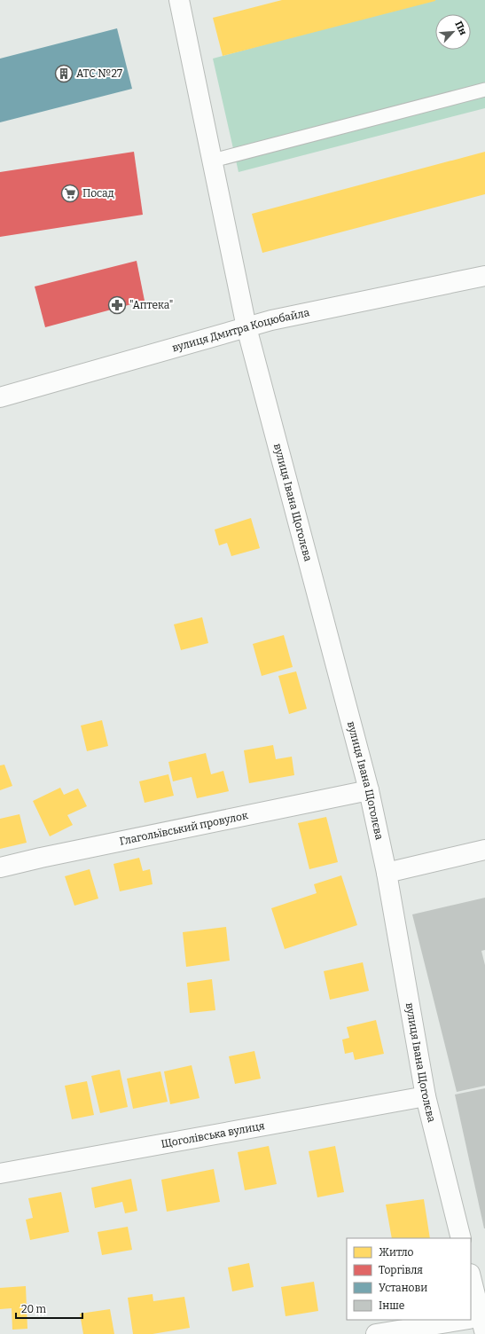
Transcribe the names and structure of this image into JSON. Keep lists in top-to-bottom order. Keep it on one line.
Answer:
{"streets":{"street":["вулиця Дмитра Коцюбайла","вулиця Івана Щоголєва","Глагольївський провулок","Щоголівська вулиця"]},"crossings":[["вулиця Дмитра Коцюбайла","вулиця Івана Щоголєва"],["вулиця Івана Щоголєва","Глагольївський провулок"],["вулиця Івана Щоголєва","Щоголівська вулиця"]],"places":{"building":["АТС №27"],"supermarket":["Посад"],"pharmacy":["\"Аптека\""]},"legend":["Житло","Торгівля","Установи","Інше"],"scale_bar":"20 m","north":"top right"}
